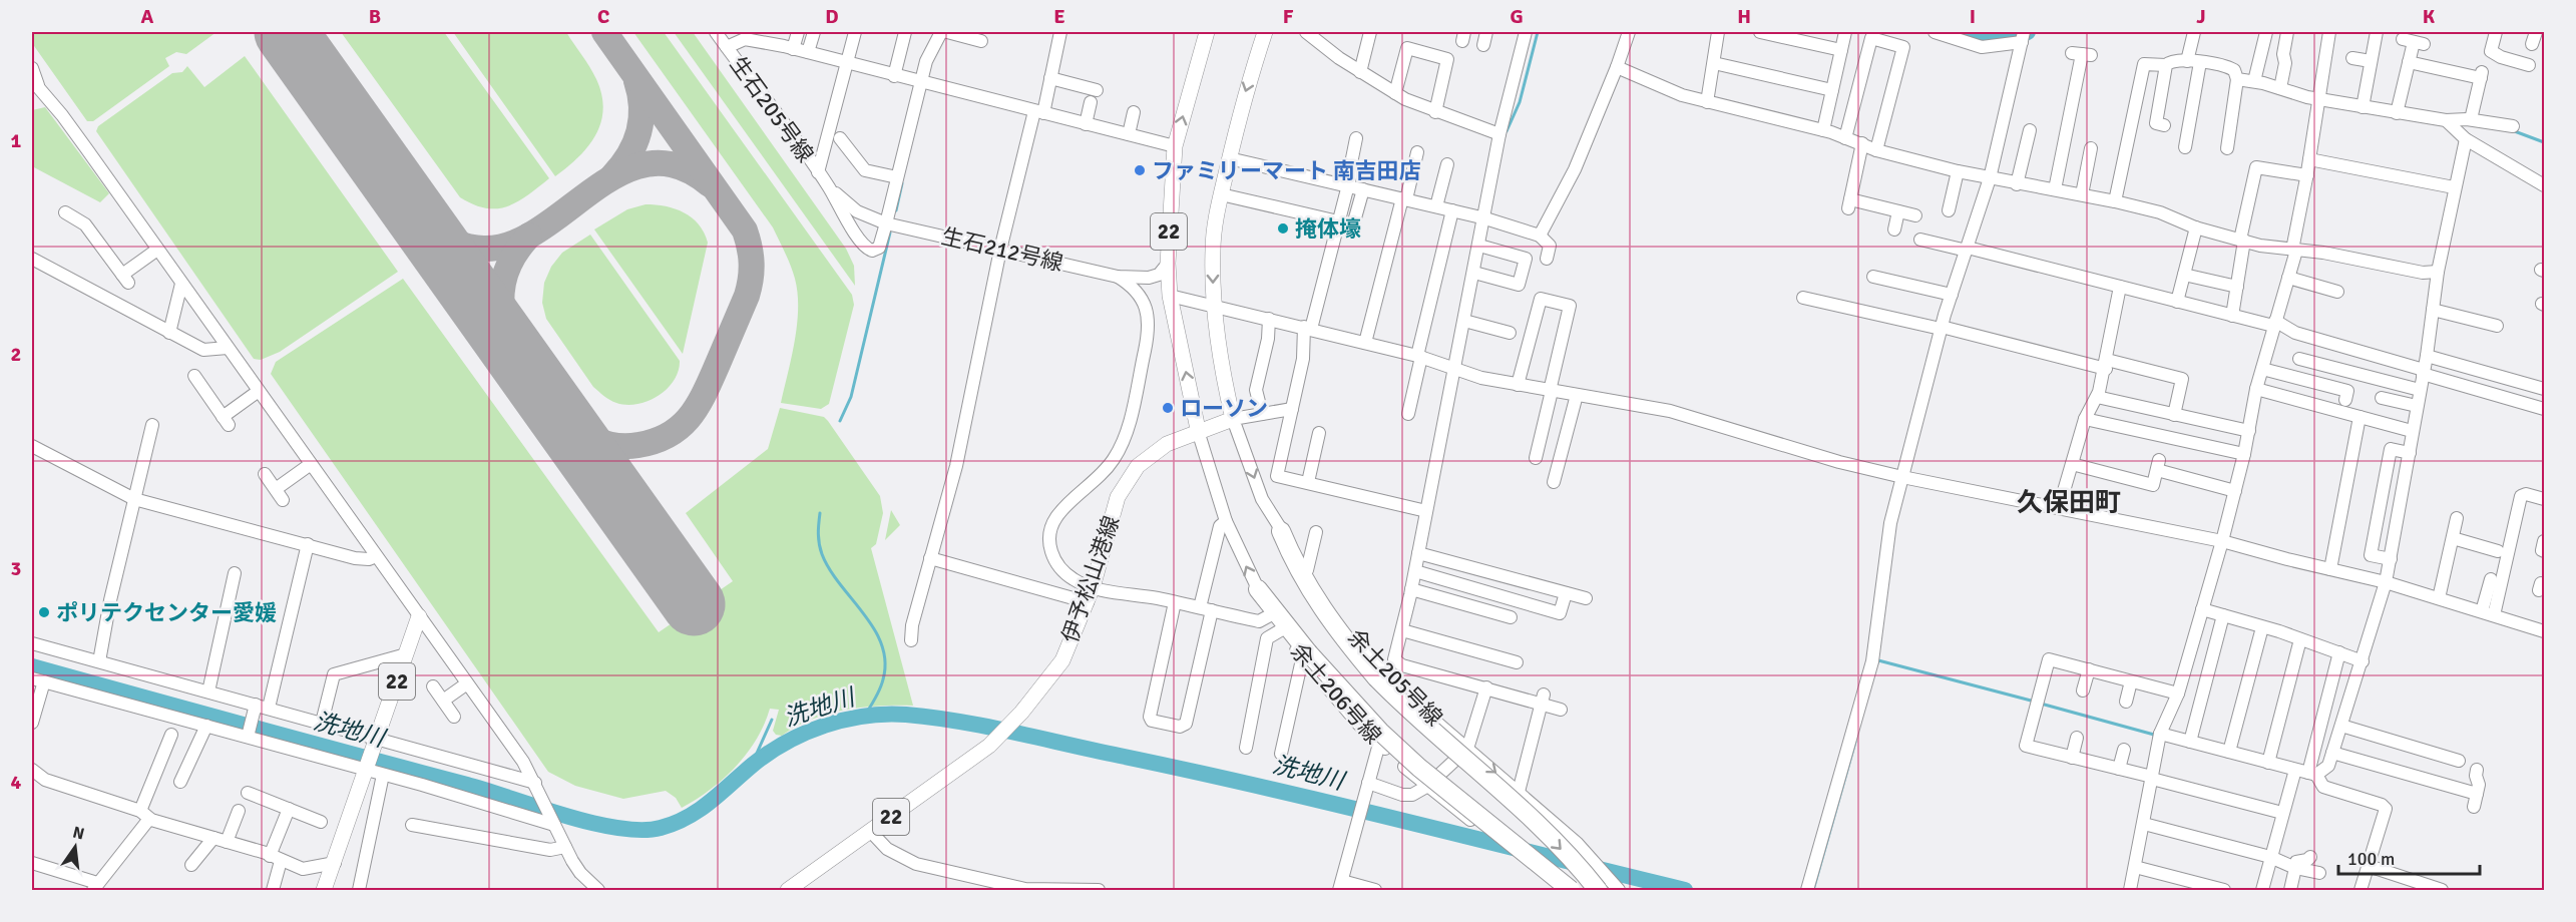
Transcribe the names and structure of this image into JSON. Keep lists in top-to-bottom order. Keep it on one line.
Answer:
{"streets":{"main road":["22","伊予松山港線"],"street":["生石205号線","生石212号線","余土205号線","余土206号線"]},"crossings":[["生石205号線","生石212号線"],["22","生石212号線"],["22","伊予松山港線"],["22","余土205号線"],["22","余土206号線"],["伊予松山港線","余土205号線"],["伊予松山港線","余土206号線"]],"districts":["久保田町"],"water":["洗地川"],"places":["ファミリーマート 南吉田店","掩体壕","ローソン","ポリテクセンター愛媛"],"scale_bar":"100 m","north":"top","grid":{"columns":["A","B","C","D","E","F","G","H","I","J","K"],"rows":["1","2","3","4"]}}
